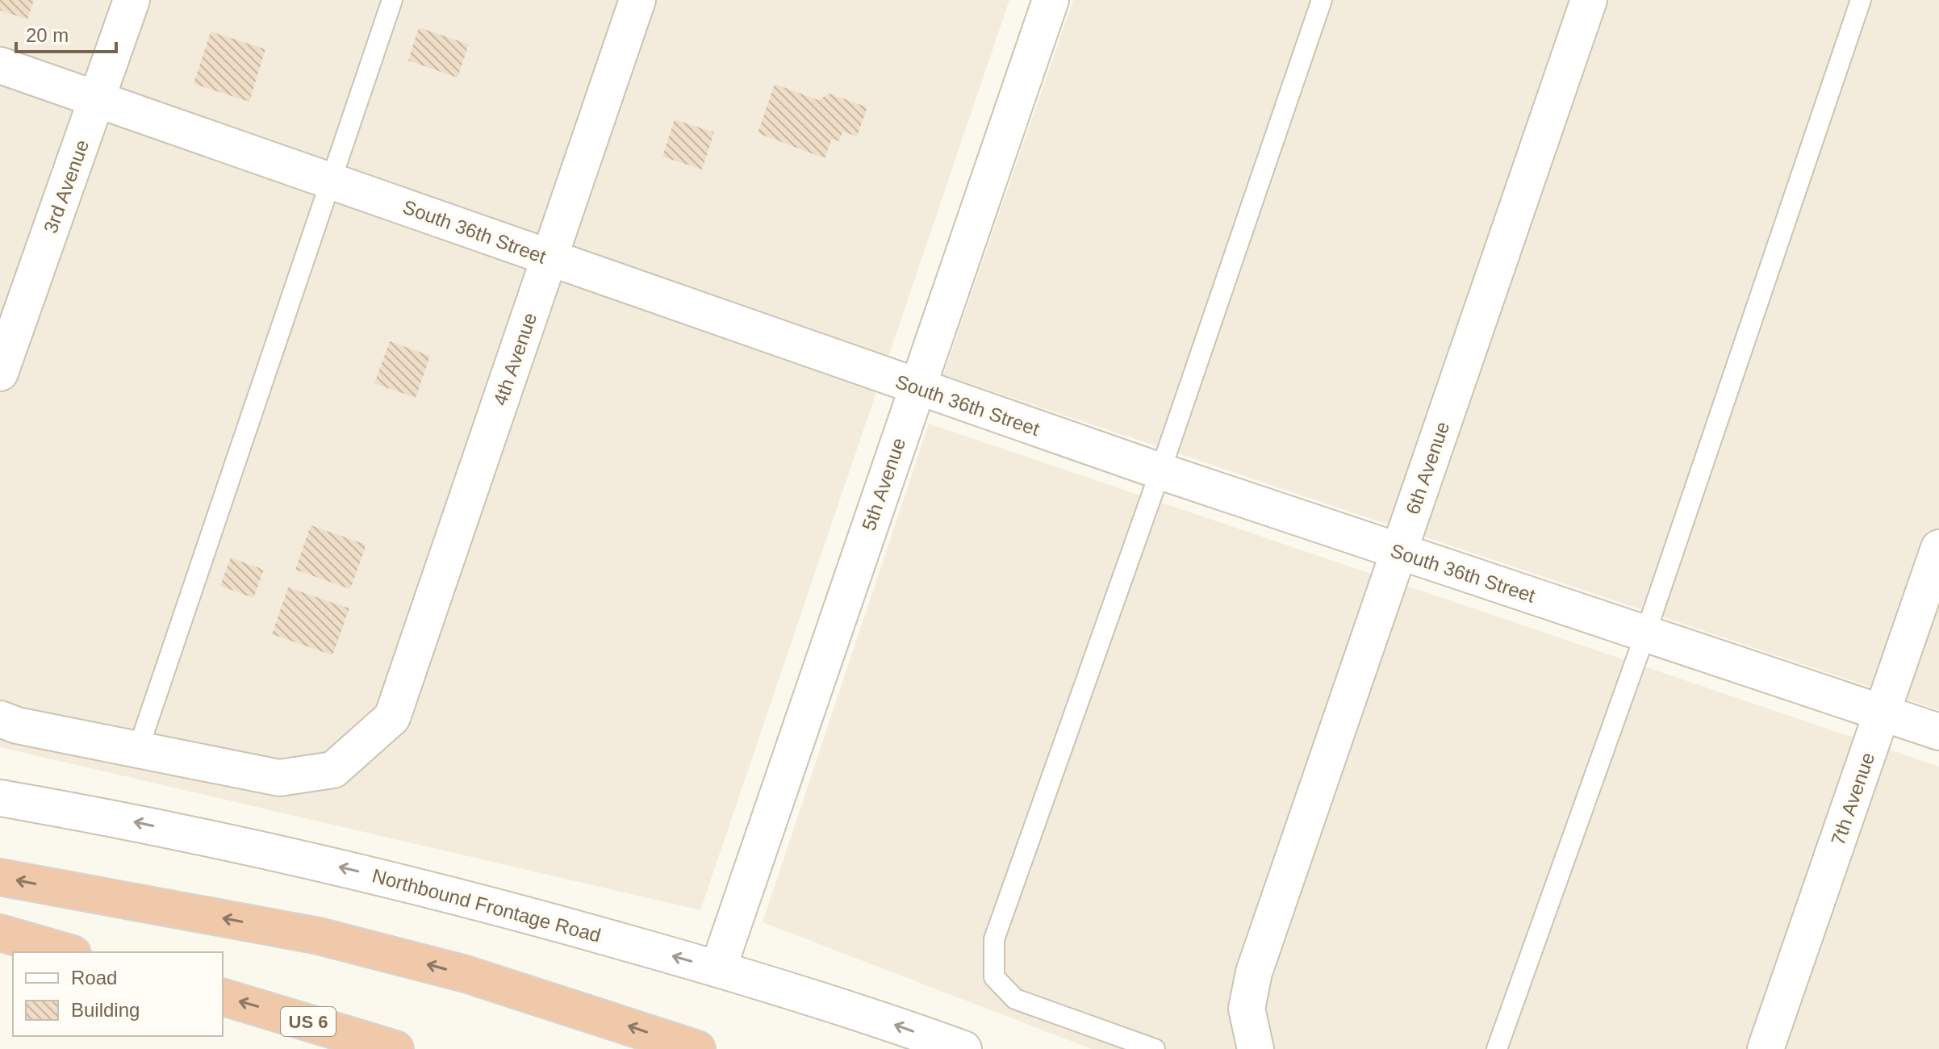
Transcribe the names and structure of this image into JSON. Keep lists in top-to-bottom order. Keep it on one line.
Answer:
{"streets":{"highway":["US 6"],"street":["3rd Avenue","South 36th Street","4th Avenue","6th Avenue","5th Avenue","7th Avenue","Northbound Frontage Road"]},"crossings":[["3rd Avenue","South 36th Street"],["South 36th Street","4th Avenue"],["South 36th Street","6th Avenue"],["South 36th Street","5th Avenue"],["South 36th Street","7th Avenue"],["5th Avenue","Northbound Frontage Road"]],"one_way":["Northbound Frontage Road"],"legend":["Road","Building"],"scale_bar":"20 m"}
